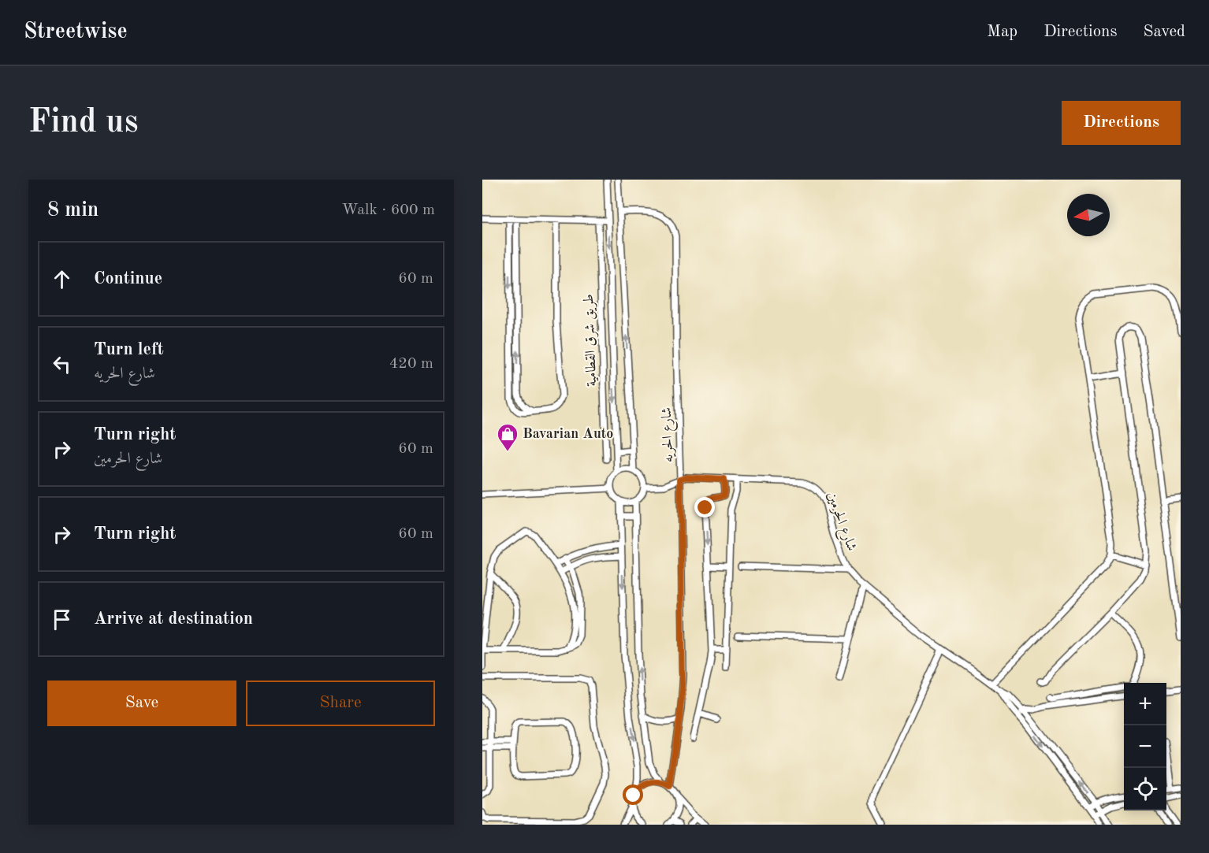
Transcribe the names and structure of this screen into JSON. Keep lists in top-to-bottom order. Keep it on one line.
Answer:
{"streets":{"street":["طريق شرق القطامية","شارع الحريه","شارع الحرمين"]},"crossings":[["شارع الحريه","شارع الحرمين"]],"places":{"shop":["Bavarian Auto"]},"north":"left","page":{"header":"Streetwise","nav":["Map","Directions","Saved"],"buttons":["Directions",["Save","Share"]],"title":"Find us","heading":["8 min","Walk · 600 m"],"list":[["Continue","60 m"],["Turn left","شارع الحريه","420 m"],["Turn right","شارع الحرمين","60 m"],["Turn right","60 m"],"Arrive at destination"],"map_buttons":["+","−"]}}
